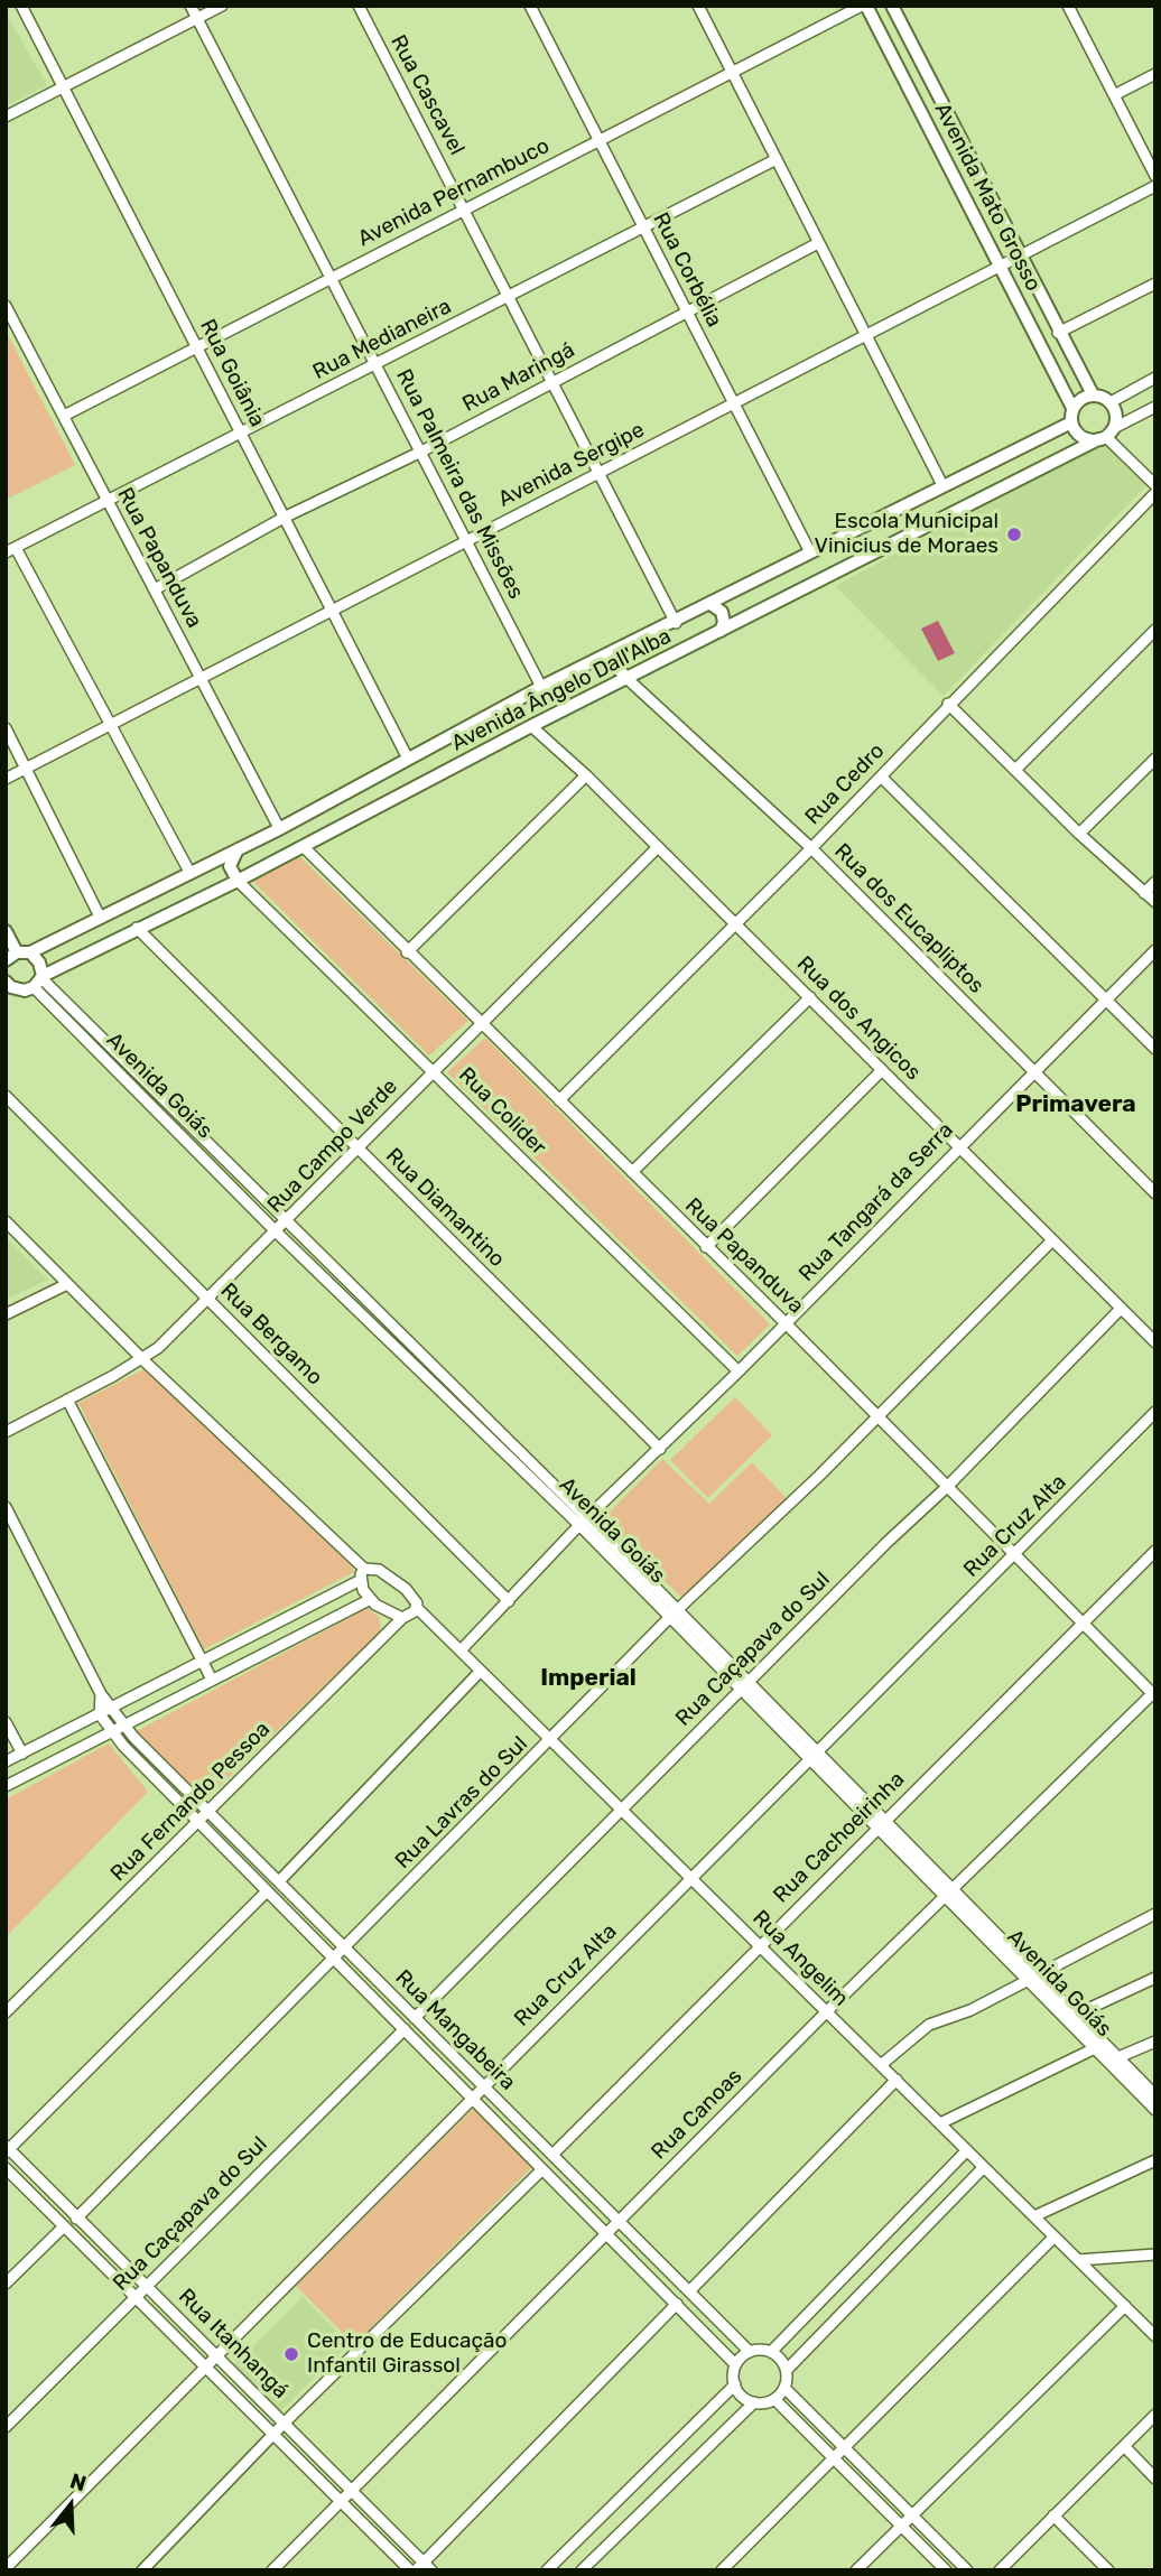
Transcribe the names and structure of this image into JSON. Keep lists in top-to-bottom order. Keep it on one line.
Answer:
{"streets":{"main road":["Avenida Mato Grosso","Avenida Ângelo Dall'Alba"],"street":["Rua Cascavel","Avenida Pernambuco","Rua Corbélia","Rua Medianeira","Rua Goiânia","Rua Maringá","Avenida Sergipe","Rua Palmeira das Missões","Rua Papanduva","Rua Cedro","Rua dos Eucapliptos","Rua dos Angicos","Avenida Goiás","Rua Colider","Rua Campo Verde","Rua Tangará da Serra","Rua Diamantino","Rua Bergamo","Rua Cruz Alta","Rua Caçapava do Sul","Rua Fernando Pessoa","Rua Lavras do Sul","Rua Cachoeirinha","Rua Angelim","Rua Mangabeira","Rua Canoas","Rua Itanhangá"]},"crossings":[["Rua Cascavel","Avenida Pernambuco"],["Rua Cascavel","Rua Medianeira"],["Rua Cascavel","Rua Maringá"],["Rua Cascavel","Avenida Sergipe"],["Rua Cascavel","Avenida Ângelo Dall'Alba"],["Avenida Pernambuco","Avenida Mato Grosso"],["Avenida Pernambuco","Rua Corbélia"],["Avenida Pernambuco","Rua Goiânia"],["Avenida Pernambuco","Rua Palmeira das Missões"],["Avenida Pernambuco","Rua Papanduva"],["Avenida Mato Grosso","Avenida Sergipe"],["Avenida Mato Grosso","Avenida Ângelo Dall'Alba"],["Rua Corbélia","Rua Medianeira"],["Rua Corbélia","Rua Maringá"],["Rua Corbélia","Avenida Sergipe"],["Rua Corbélia","Avenida Ângelo Dall'Alba"],["Rua Medianeira","Rua Goiânia"],["Rua Medianeira","Rua Palmeira das Missões"],["Rua Medianeira","Rua Papanduva"],["Rua Goiânia","Rua Maringá"],["Rua Goiânia","Avenida Sergipe"],["Rua Goiânia","Avenida Ângelo Dall'Alba"],["Rua Maringá","Rua Palmeira das Missões"],["Rua Maringá","Rua Papanduva"],["Avenida Sergipe","Rua Palmeira das Missões"],["Avenida Sergipe","Rua Papanduva"],["Rua Palmeira das Missões","Avenida Ângelo Dall'Alba"],["Rua Papanduva","Avenida Ângelo Dall'Alba"],["Rua Papanduva","Rua Cedro"],["Rua Papanduva","Rua Campo Verde"],["Rua Papanduva","Rua Tangará da Serra"],["Rua Papanduva","Rua Cruz Alta"],["Rua Papanduva","Rua Caçapava do Sul"],["Rua Papanduva","Rua Lavras do Sul"],["Rua Papanduva","Rua Cachoeirinha"],["Rua Papanduva","Rua Canoas"],["Avenida Ângelo Dall'Alba","Rua dos Eucapliptos"],["Avenida Ângelo Dall'Alba","Rua dos Angicos"],["Avenida Ângelo Dall'Alba","Avenida Goiás"],["Avenida Ângelo Dall'Alba","Rua Colider"],["Avenida Ângelo Dall'Alba","Rua Diamantino"],["Rua Cedro","Rua dos Eucapliptos"],["Rua Cedro","Rua dos Angicos"],["Rua dos Eucapliptos","Rua Tangará da Serra"],["Rua dos Angicos","Rua Campo Verde"],["Rua dos Angicos","Rua Tangará da Serra"],["Rua dos Angicos","Rua Caçapava do Sul"],["Rua dos Angicos","Rua Lavras do Sul"],["Avenida Goiás","Rua Campo Verde"],["Avenida Goiás","Rua Tangará da Serra"],["Avenida Goiás","Rua Cruz Alta"],["Avenida Goiás","Rua Caçapava do Sul"],["Avenida Goiás","Rua Lavras do Sul"],["Avenida Goiás","Rua Cachoeirinha"],["Avenida Goiás","Rua Canoas"],["Rua Colider","Rua Campo Verde"],["Rua Colider","Rua Tangará da Serra"],["Rua Campo Verde","Rua Diamantino"],["Rua Campo Verde","Rua Bergamo"],["Rua Tangará da Serra","Rua Diamantino"],["Rua Tangará da Serra","Rua Bergamo"],["Rua Tangará da Serra","Rua Angelim"],["Rua Cruz Alta","Rua Angelim"],["Rua Cruz Alta","Rua Mangabeira"],["Rua Cruz Alta","Rua Itanhangá"],["Rua Caçapava do Sul","Rua Angelim"],["Rua Caçapava do Sul","Rua Mangabeira"],["Rua Caçapava do Sul","Rua Itanhangá"],["Rua Fernando Pessoa","Rua Angelim"],["Rua Fernando Pessoa","Rua Mangabeira"],["Rua Lavras do Sul","Rua Angelim"],["Rua Lavras do Sul","Rua Mangabeira"],["Rua Lavras do Sul","Rua Itanhangá"],["Rua Cachoeirinha","Rua Angelim"],["Rua Cachoeirinha","Rua Mangabeira"],["Rua Angelim","Rua Canoas"],["Rua Mangabeira","Rua Canoas"],["Rua Canoas","Rua Itanhangá"]],"districts":["Primavera","Imperial"],"places":["Escola Municipal Vinicius de Moraes","Centro de Educação Infantil Girassol"],"north":"top"}
